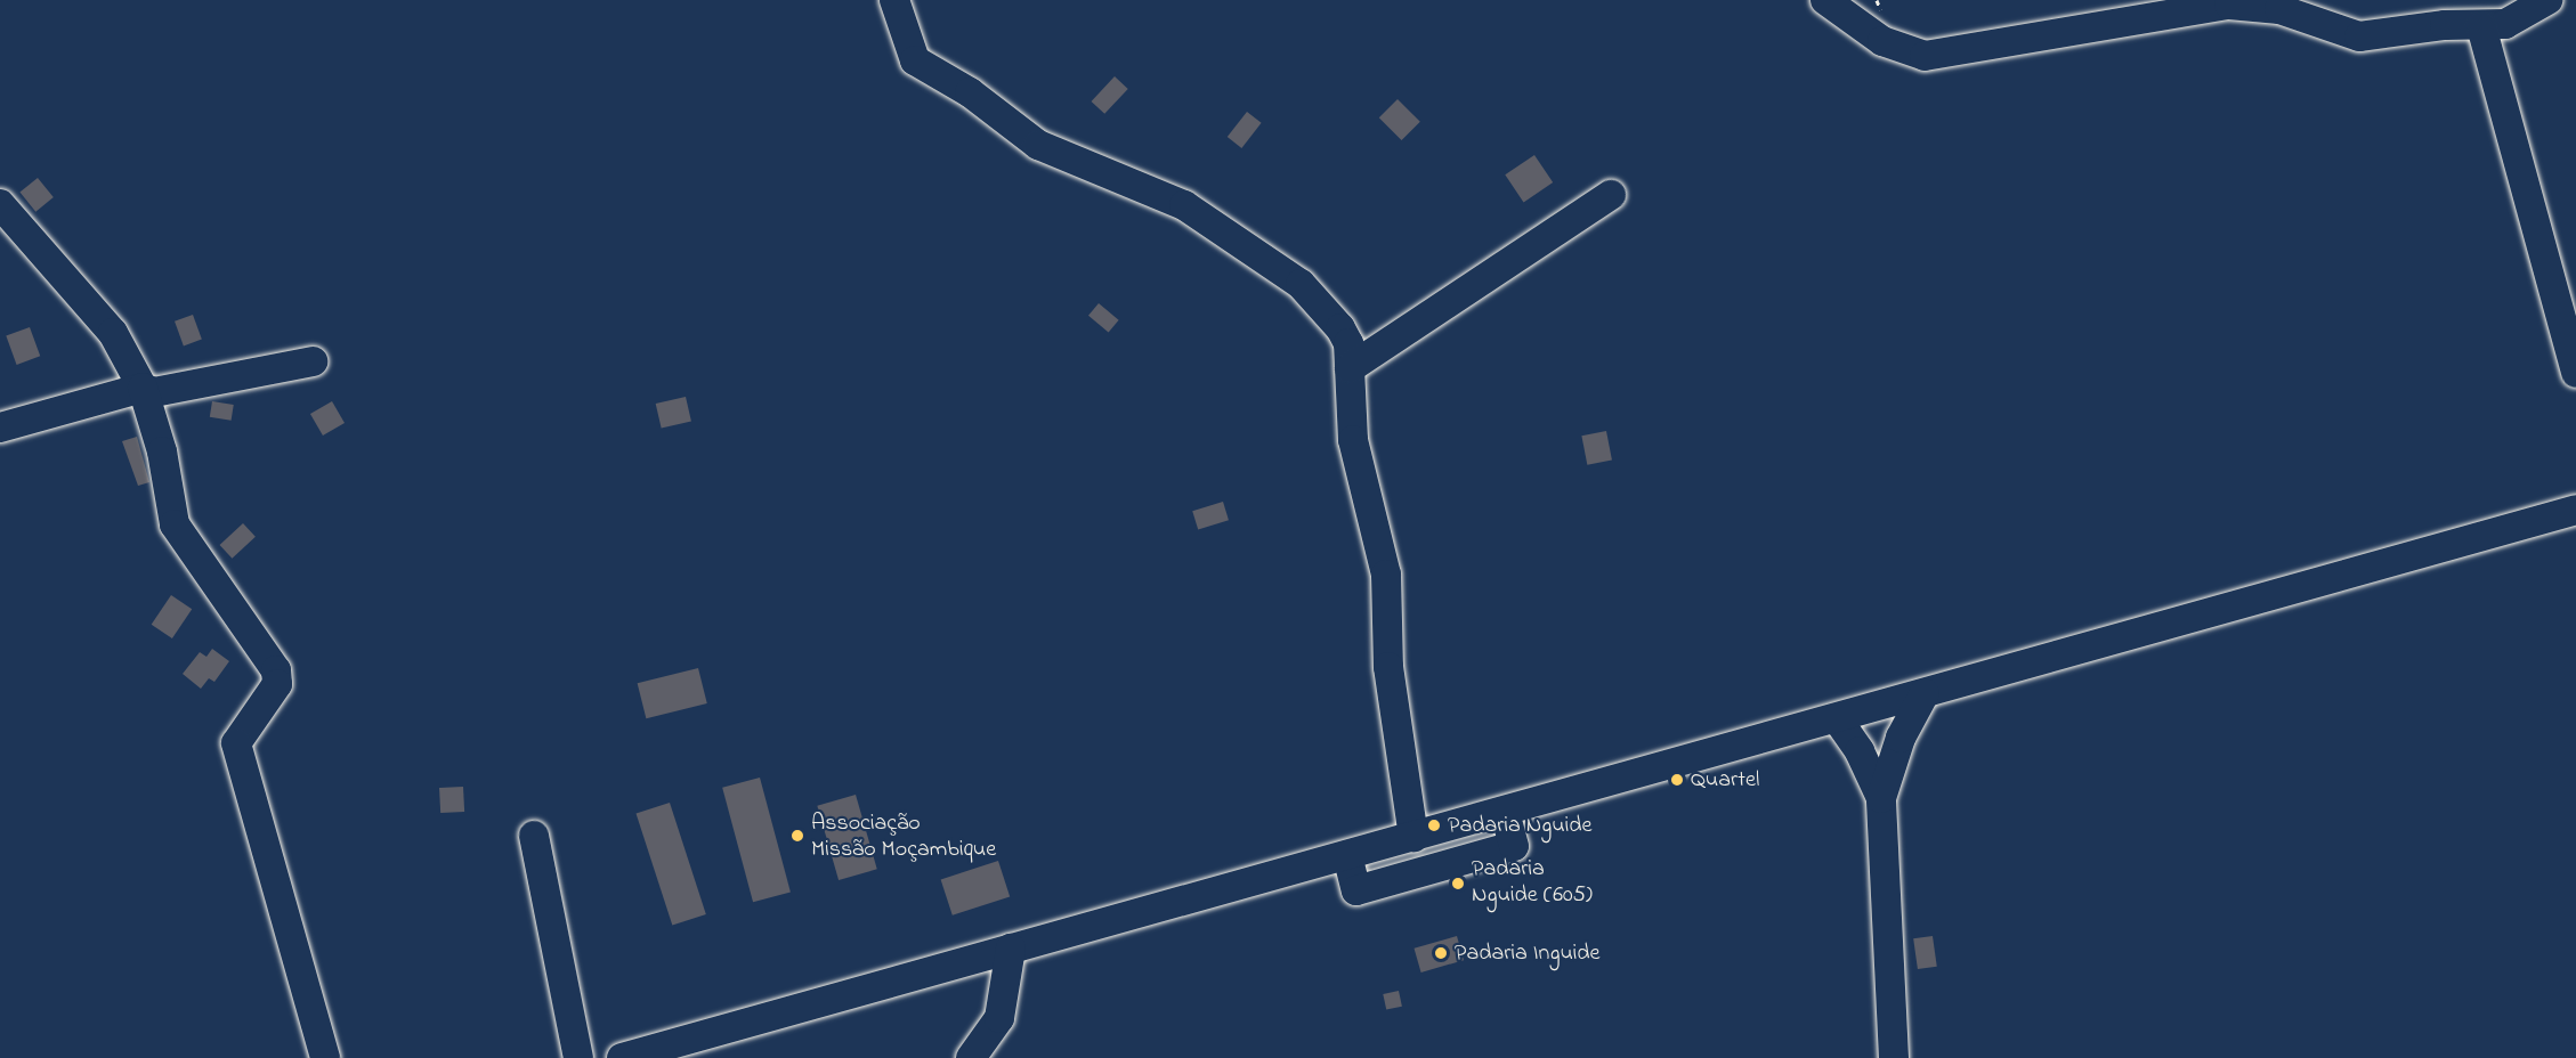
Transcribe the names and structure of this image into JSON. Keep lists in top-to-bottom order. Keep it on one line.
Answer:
{"places":["Quartel","Padaria Nguide","Associação Missão Moçambique","Padaria Nguide (605)","Padaria Inguide"]}
